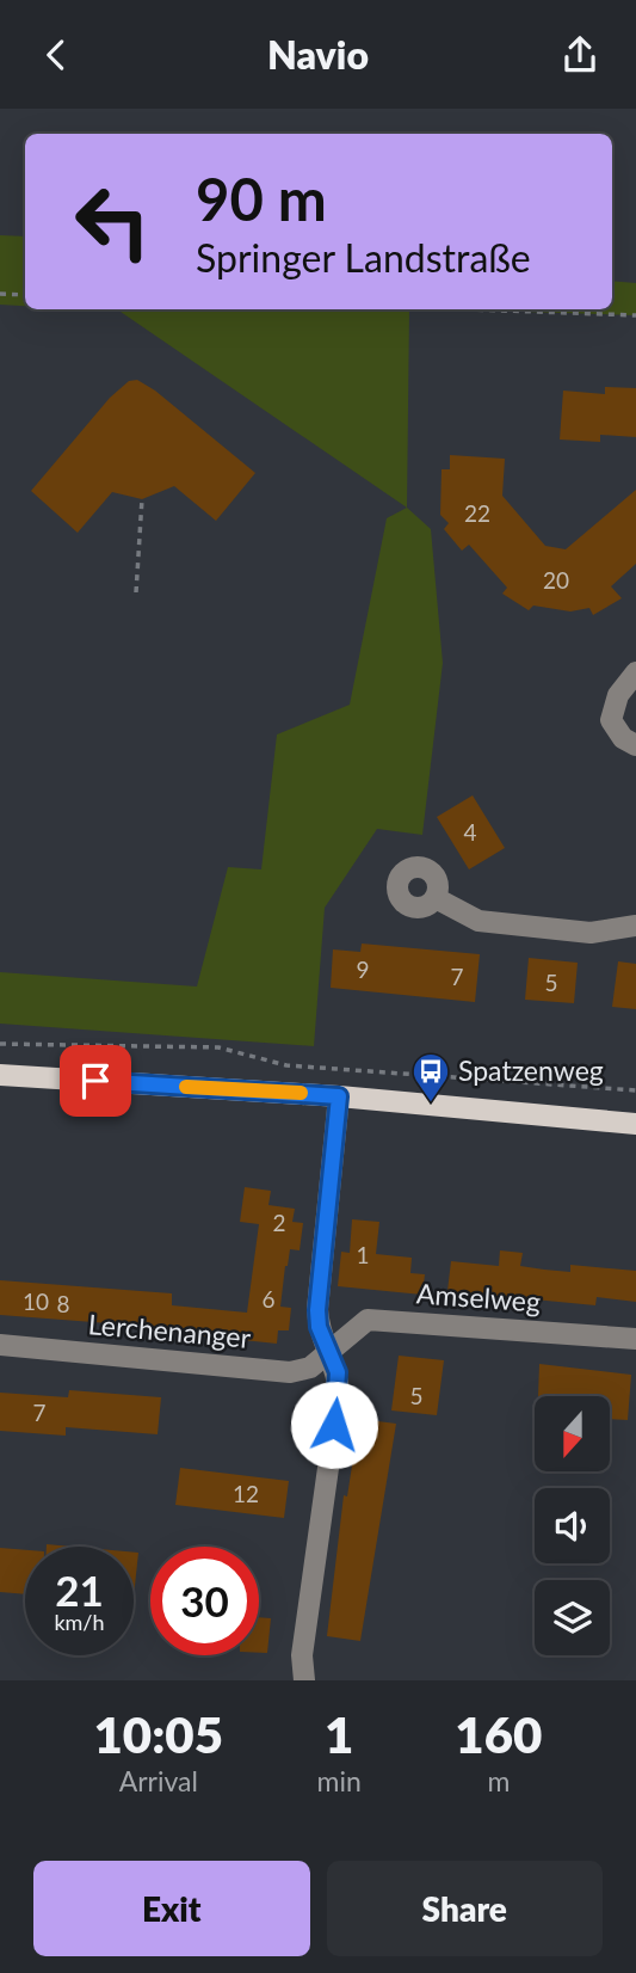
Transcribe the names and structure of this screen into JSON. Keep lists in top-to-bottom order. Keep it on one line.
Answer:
{"streets":{"street":["Amselweg","Lerchenanger"]},"crossings":[["Amselweg","Lerchenanger"]],"places":{"bus stop":["Spatzenweg"]},"house_numbers":["22","20","4","9","7","5","2","1","6","10","8","5","7","12"],"north":"bottom","page":{"header":"Navio","turn":["90 m","Springer Landstraße"],"speed":"21 km/h","limit":"30","eta":["10:05","Arrival","1","min","160","m"],"buttons":["Exit","Share"]}}
